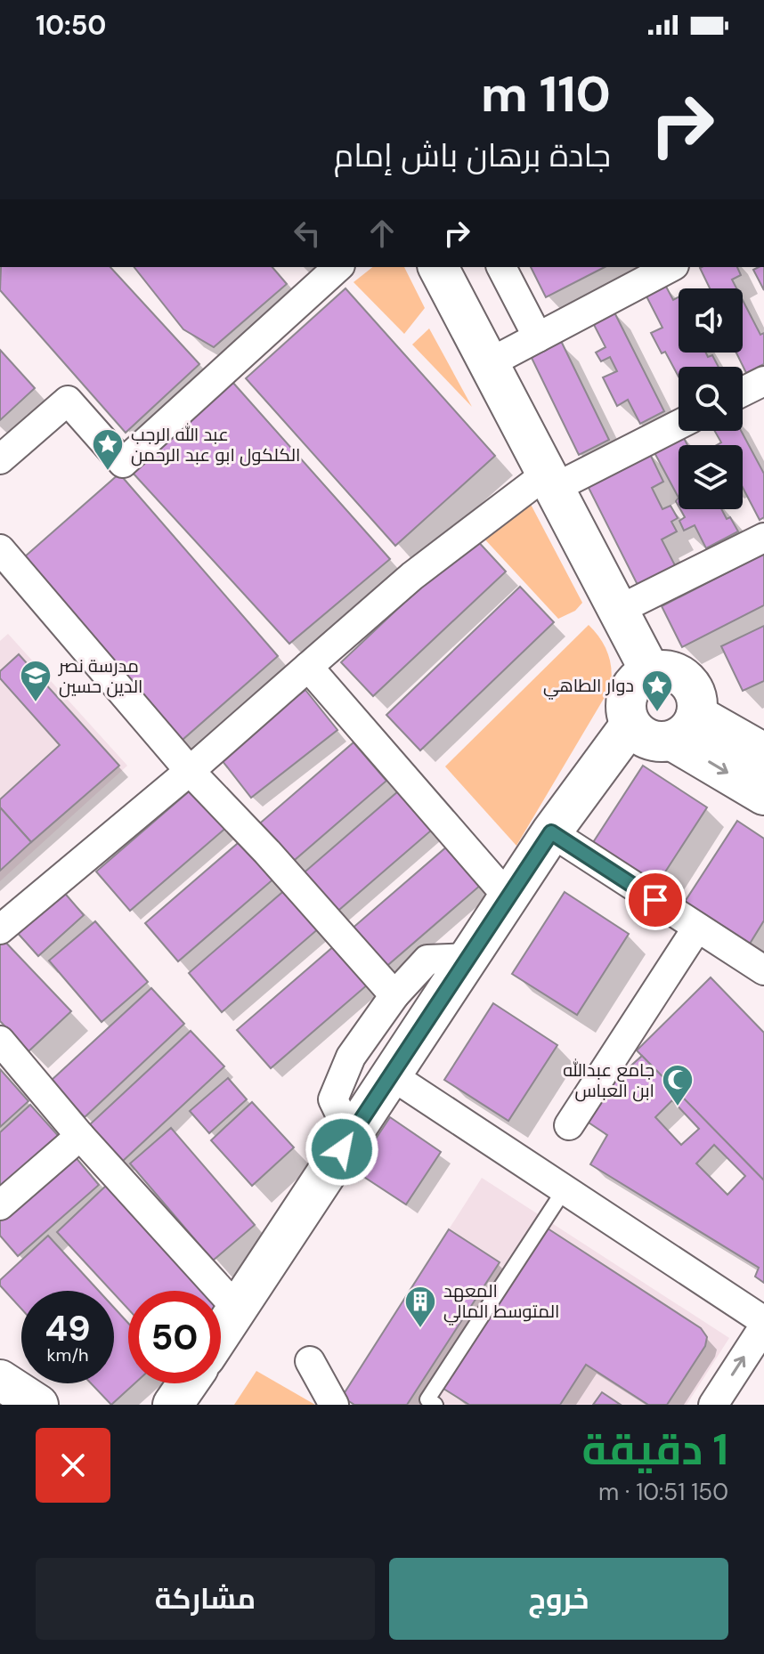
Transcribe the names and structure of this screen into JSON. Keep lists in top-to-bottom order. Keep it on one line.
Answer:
{"places":{"place":["عبد الله الرجب الكلكول ابو عبد الرحمن","دوار الطاهي"],"school or university":["مدرسة نصر الدين حسين"],"mosque":["جامع عبدالله ابن العباس"],"building":["المعهد المتوسط المالي"]},"page":{"status":"10:50","turn":["110 m","جادة برهان باش إمام"],"speed":"49 km/h","limit":"50","heading":["1 دقيقة","150 m · 10:51"],"buttons":["خروج","مشاركة"]}}
